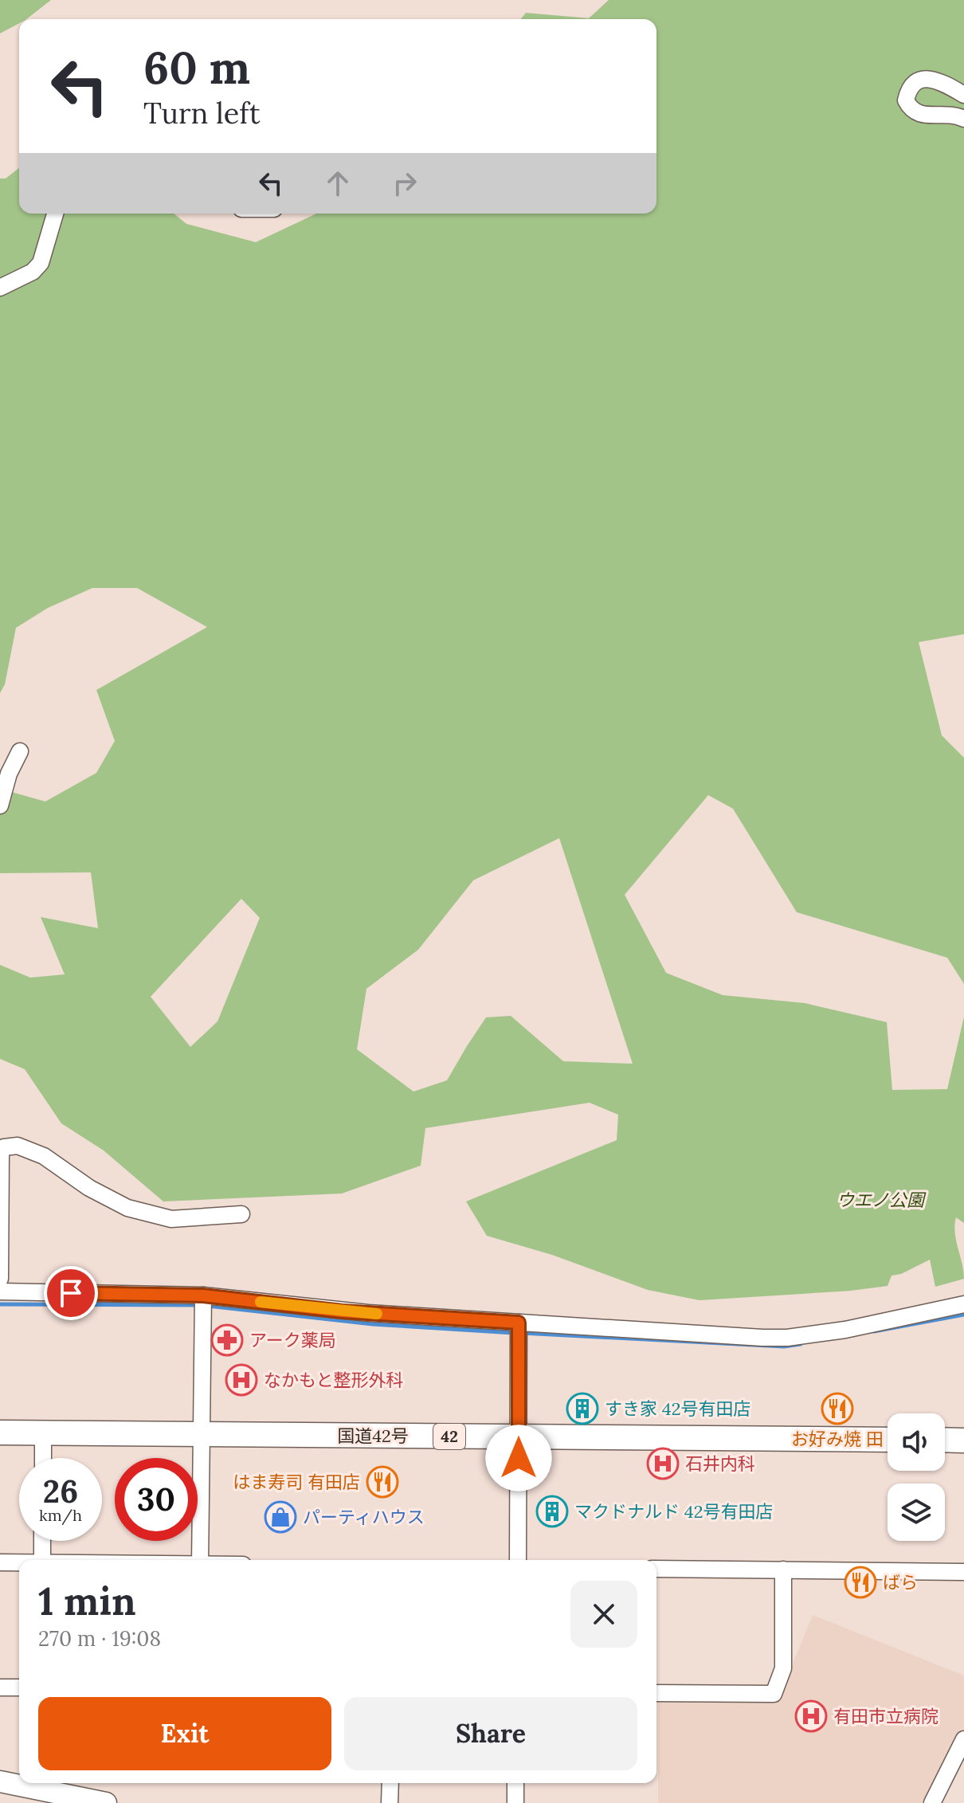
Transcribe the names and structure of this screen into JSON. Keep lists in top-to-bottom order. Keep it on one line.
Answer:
{"streets":{"highway":["国道42号","42"]},"parks":["ウエノ公園"],"places":{"pharmacy":["アーク薬局"],"hospital":["なかもと整形外科","石井内科","有田市立病院"],"building":["すき家 42号有田店","マクドナルド 42号有田店"],"restaurant":["お好み焼 田","はま寿司 有田店","ばら"],"shop":["パーティハウス"]},"page":{"turn":["60 m","Turn left"],"speed":"26 km/h","limit":"30","heading":["1 min","270 m · 19:08"],"buttons":["Exit","Share"]}}
